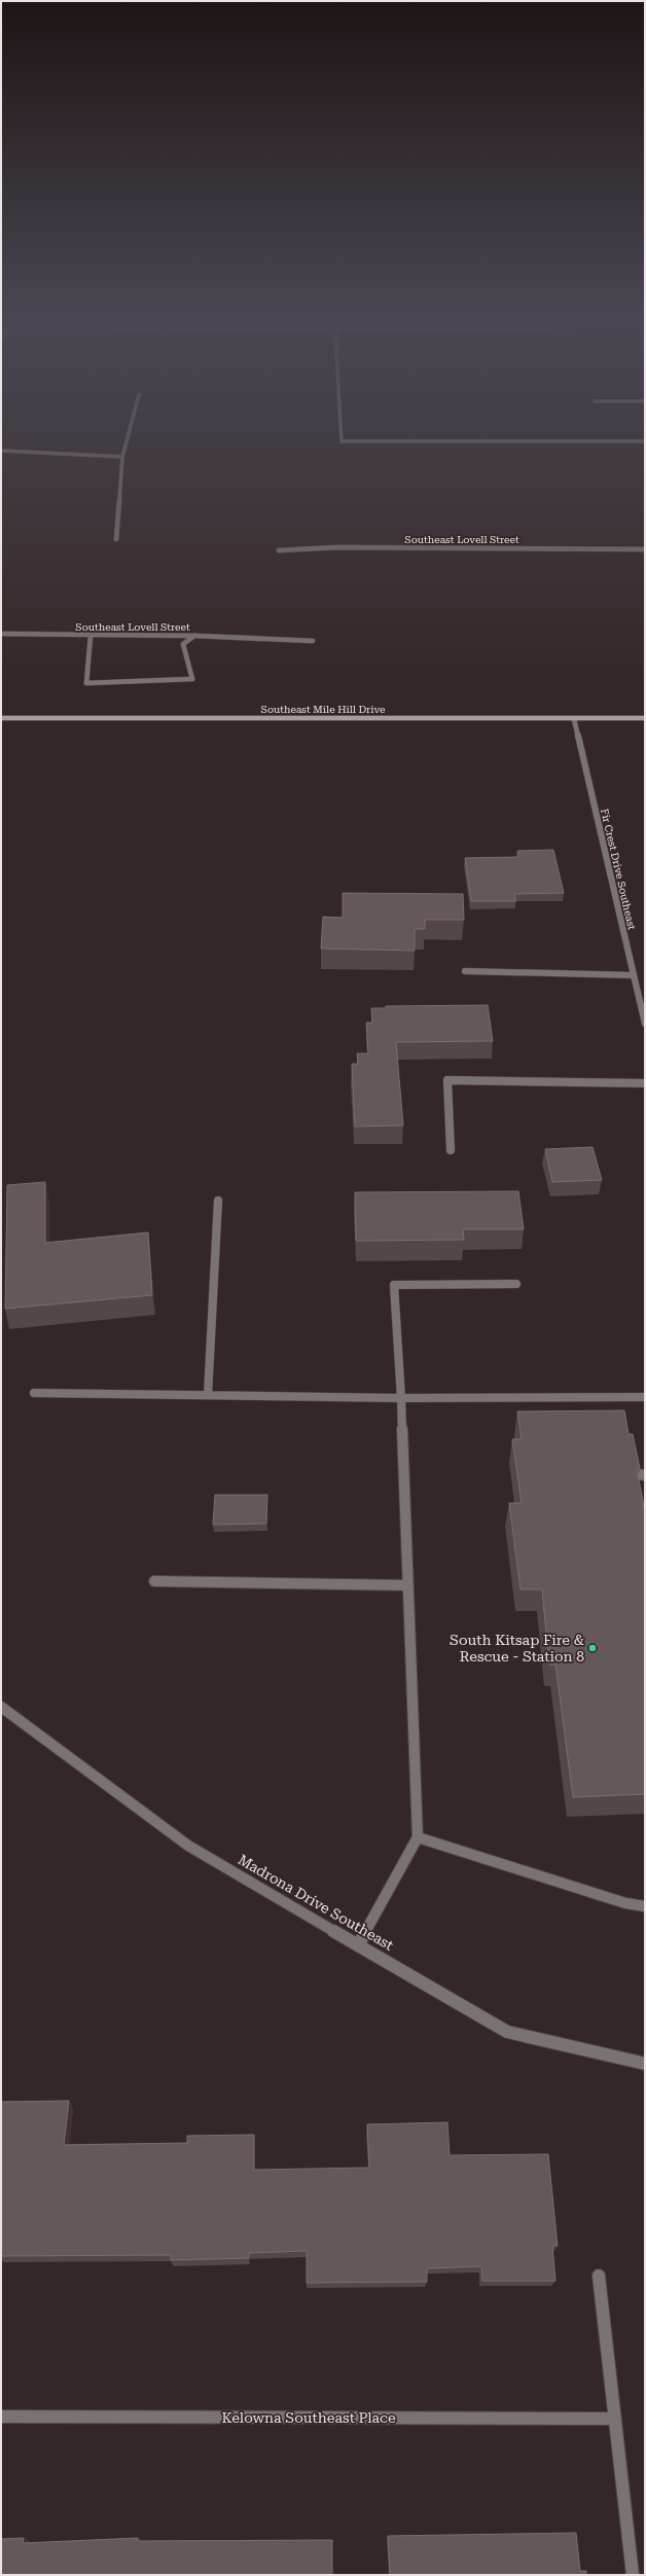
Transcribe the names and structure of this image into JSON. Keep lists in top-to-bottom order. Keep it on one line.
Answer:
{"streets":{"main road":["Southeast Mile Hill Drive"],"street":["Southeast Lovell Street","Fir Crest Drive Southeast","Madrona Drive Southeast","Kelowna Southeast Place"]},"crossings":[["Southeast Mile Hill Drive","Fir Crest Drive Southeast"]],"places":["South Kitsap Fire & Rescue - Station 8"]}
